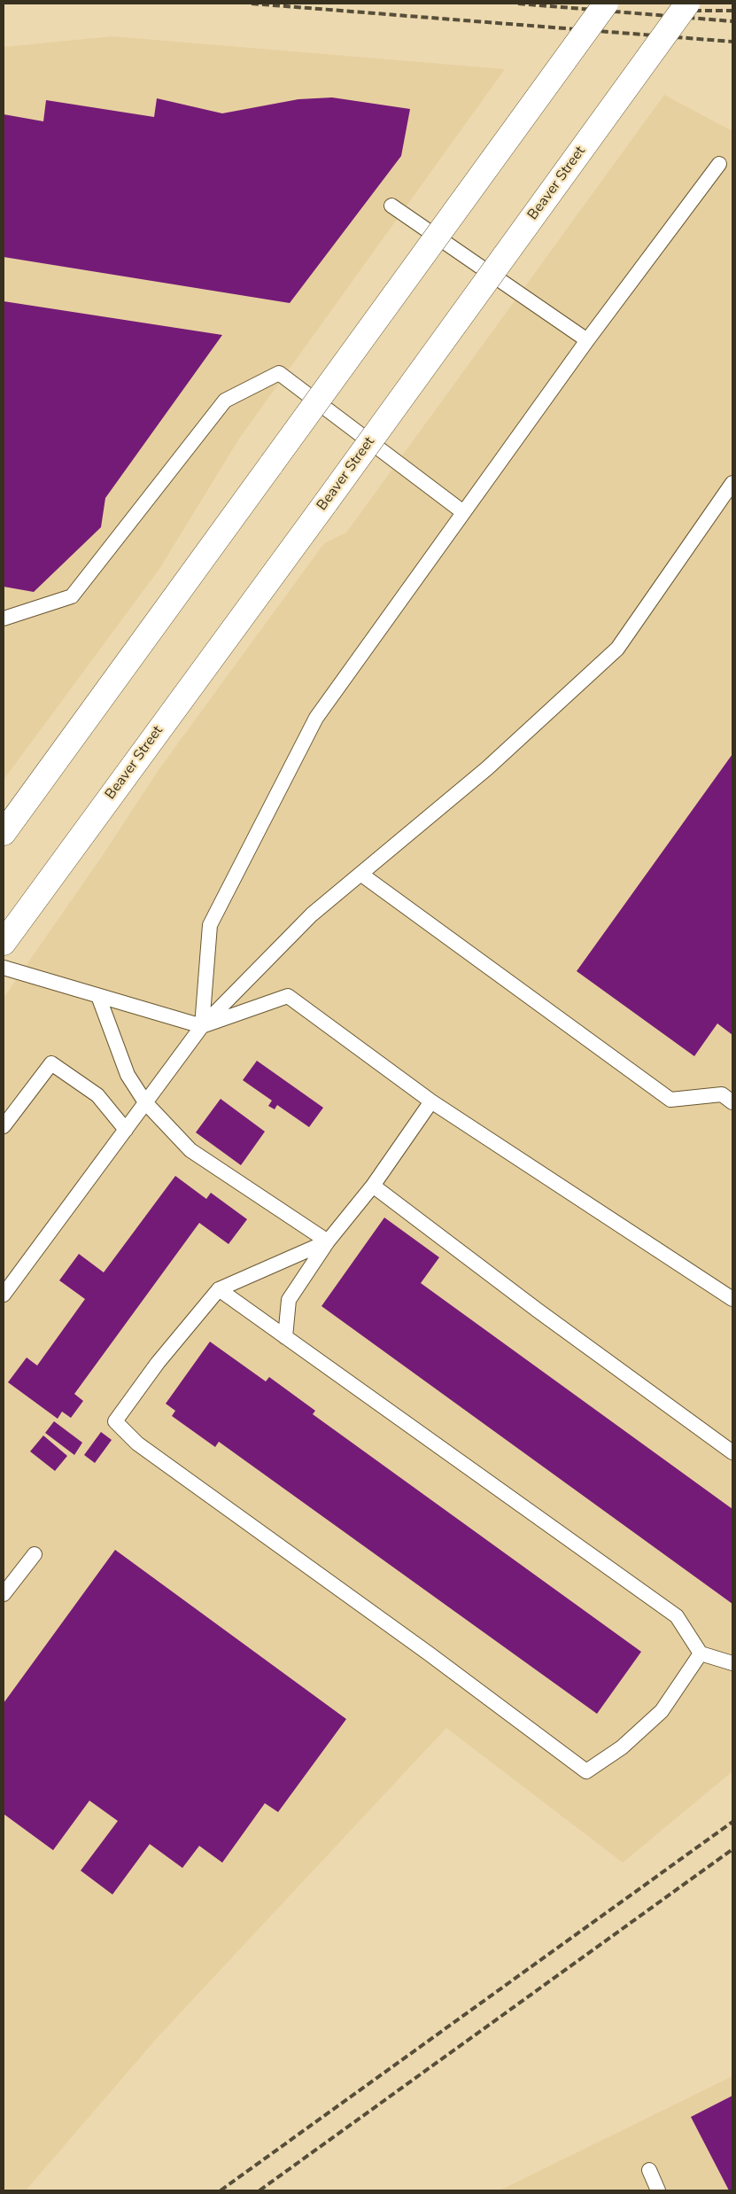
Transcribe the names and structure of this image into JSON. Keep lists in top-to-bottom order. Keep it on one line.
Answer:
{"streets":{"main road":["Beaver Street"]}}
